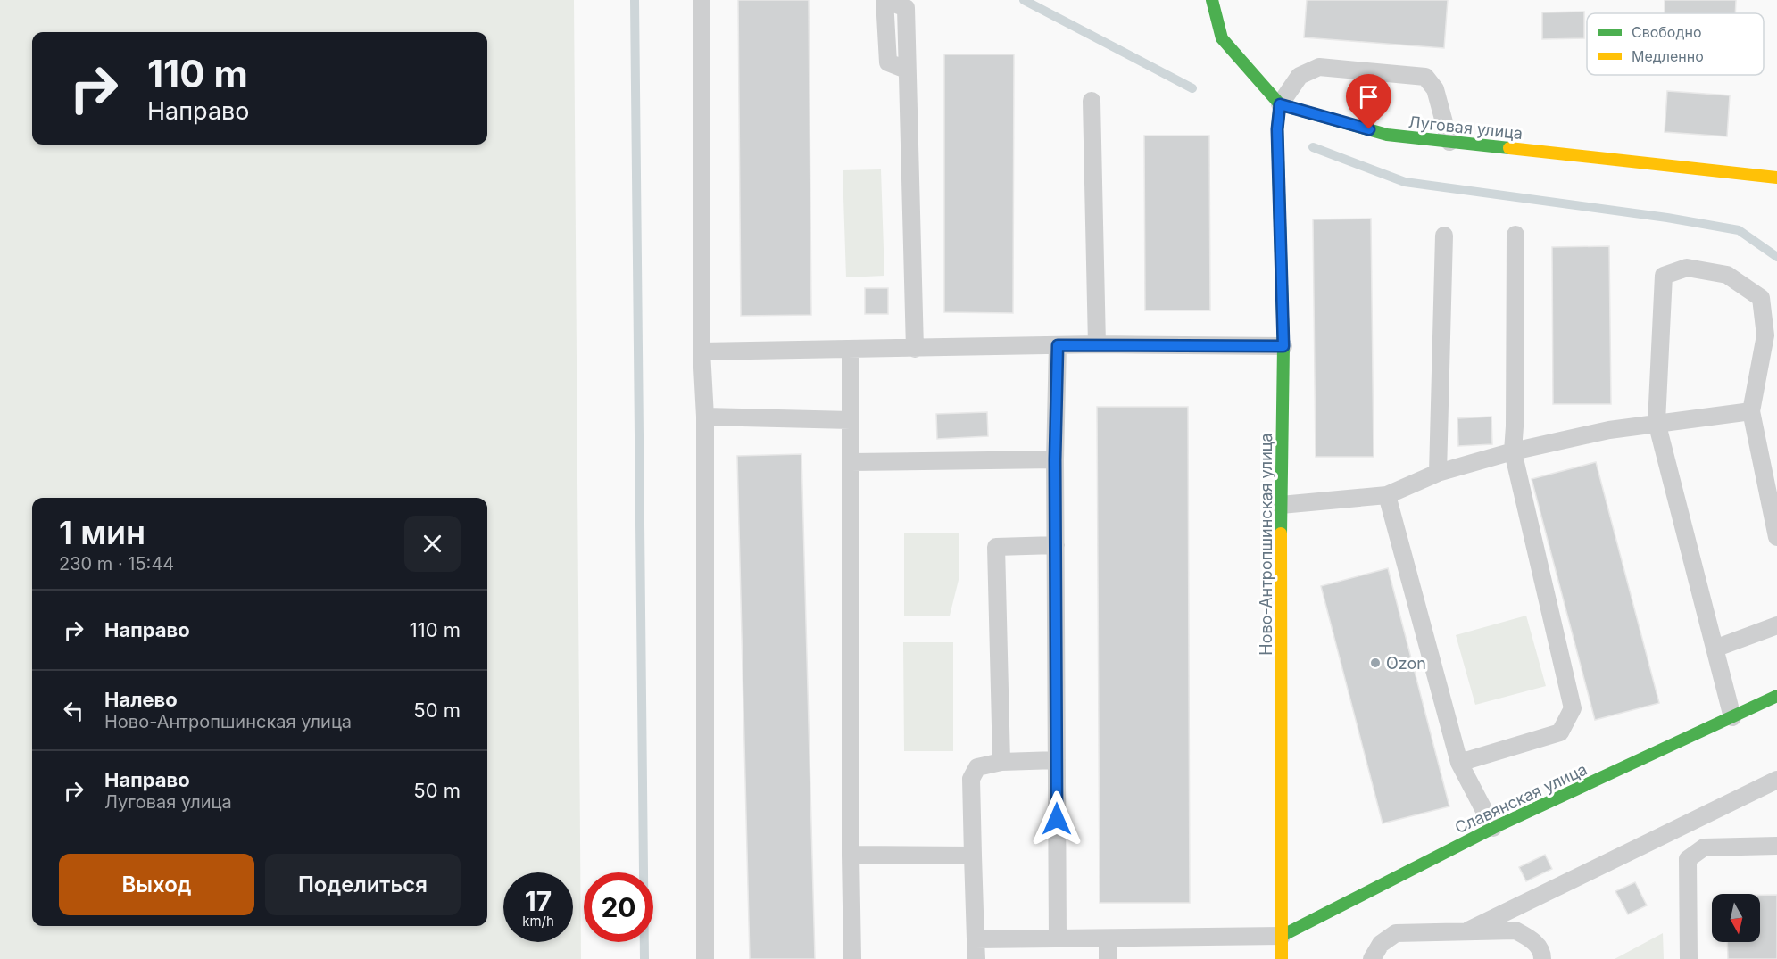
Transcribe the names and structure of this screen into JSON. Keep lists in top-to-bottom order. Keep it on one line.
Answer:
{"streets":{"street":["Луговая улица","Ново-Антропшинская улица","Славянская улица"]},"crossings":[["Луговая улица","Ново-Антропшинская улица"],["Ново-Антропшинская улица","Славянская улица"]],"places":["Ozon"],"legend":["Свободно","Медленно"],"north":"bottom","page":{"turn":["110 m","Направо"],"heading":["1 мин","230 m · 15:44"],"list":[{"name":"Направо","value":"110 m"},{"name":"Налево","note":"Ново-Антропшинская улица","value":"50 m"},{"name":"Направо","note":"Луговая улица","value":"50 m"}],"buttons":["Выход","Поделиться"],"speed":"17 km/h","limit":"20"}}
